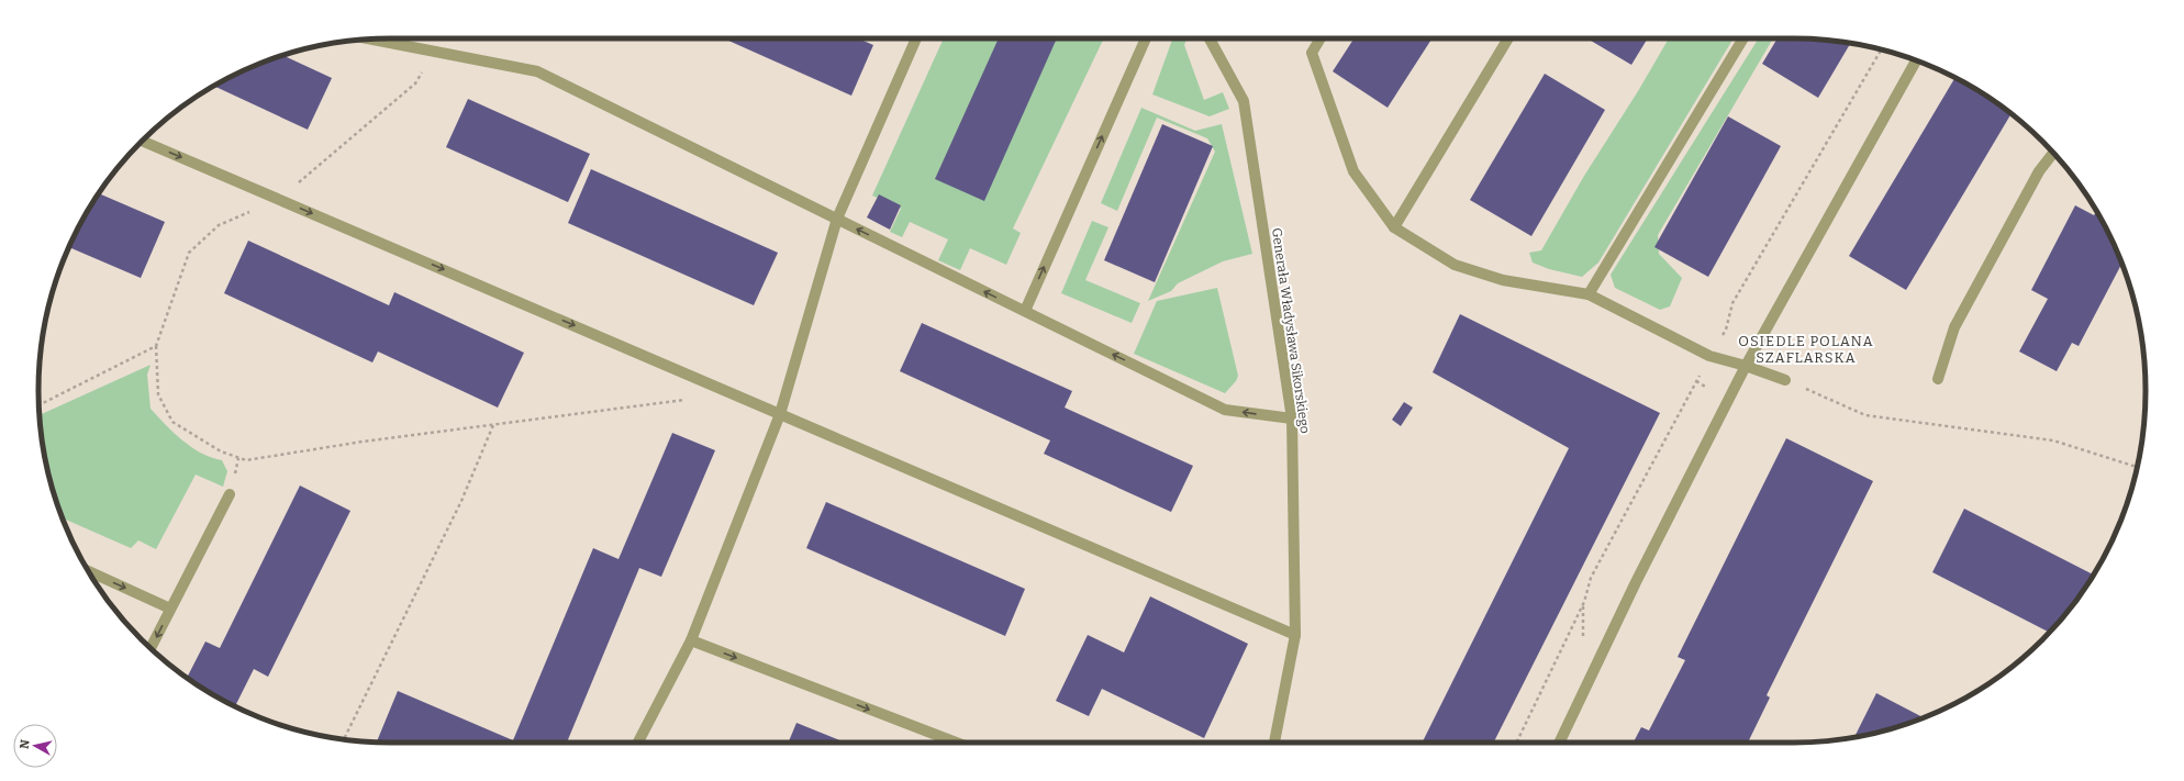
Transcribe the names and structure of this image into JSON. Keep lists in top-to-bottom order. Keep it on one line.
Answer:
{"streets":{"street":["Generała Władysława Sikorskiego"]},"districts":["OSIEDLE POLANA SZAFLARSKA"],"north":"left"}
